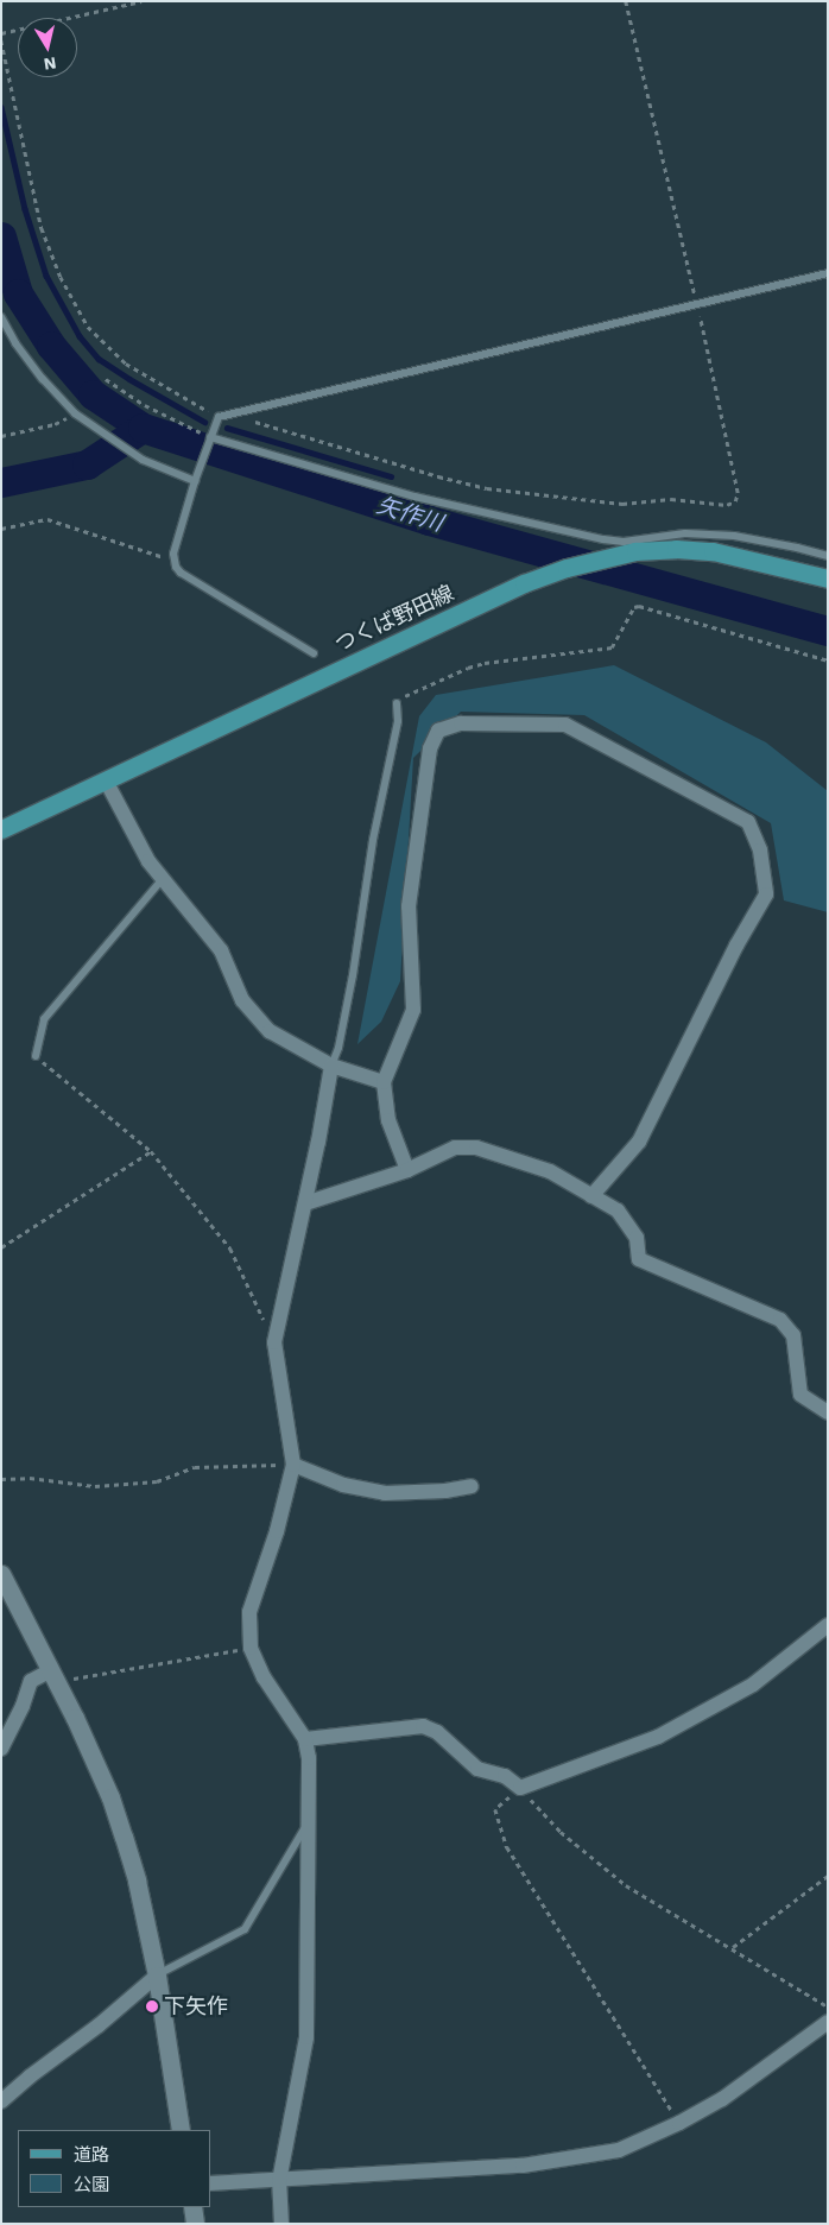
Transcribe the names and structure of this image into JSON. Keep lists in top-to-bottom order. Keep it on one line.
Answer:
{"streets":{"main road":["つくば野田線"]},"water":["矢作川"],"places":["下矢作"],"legend":["道路","公園"],"north":"bottom"}
